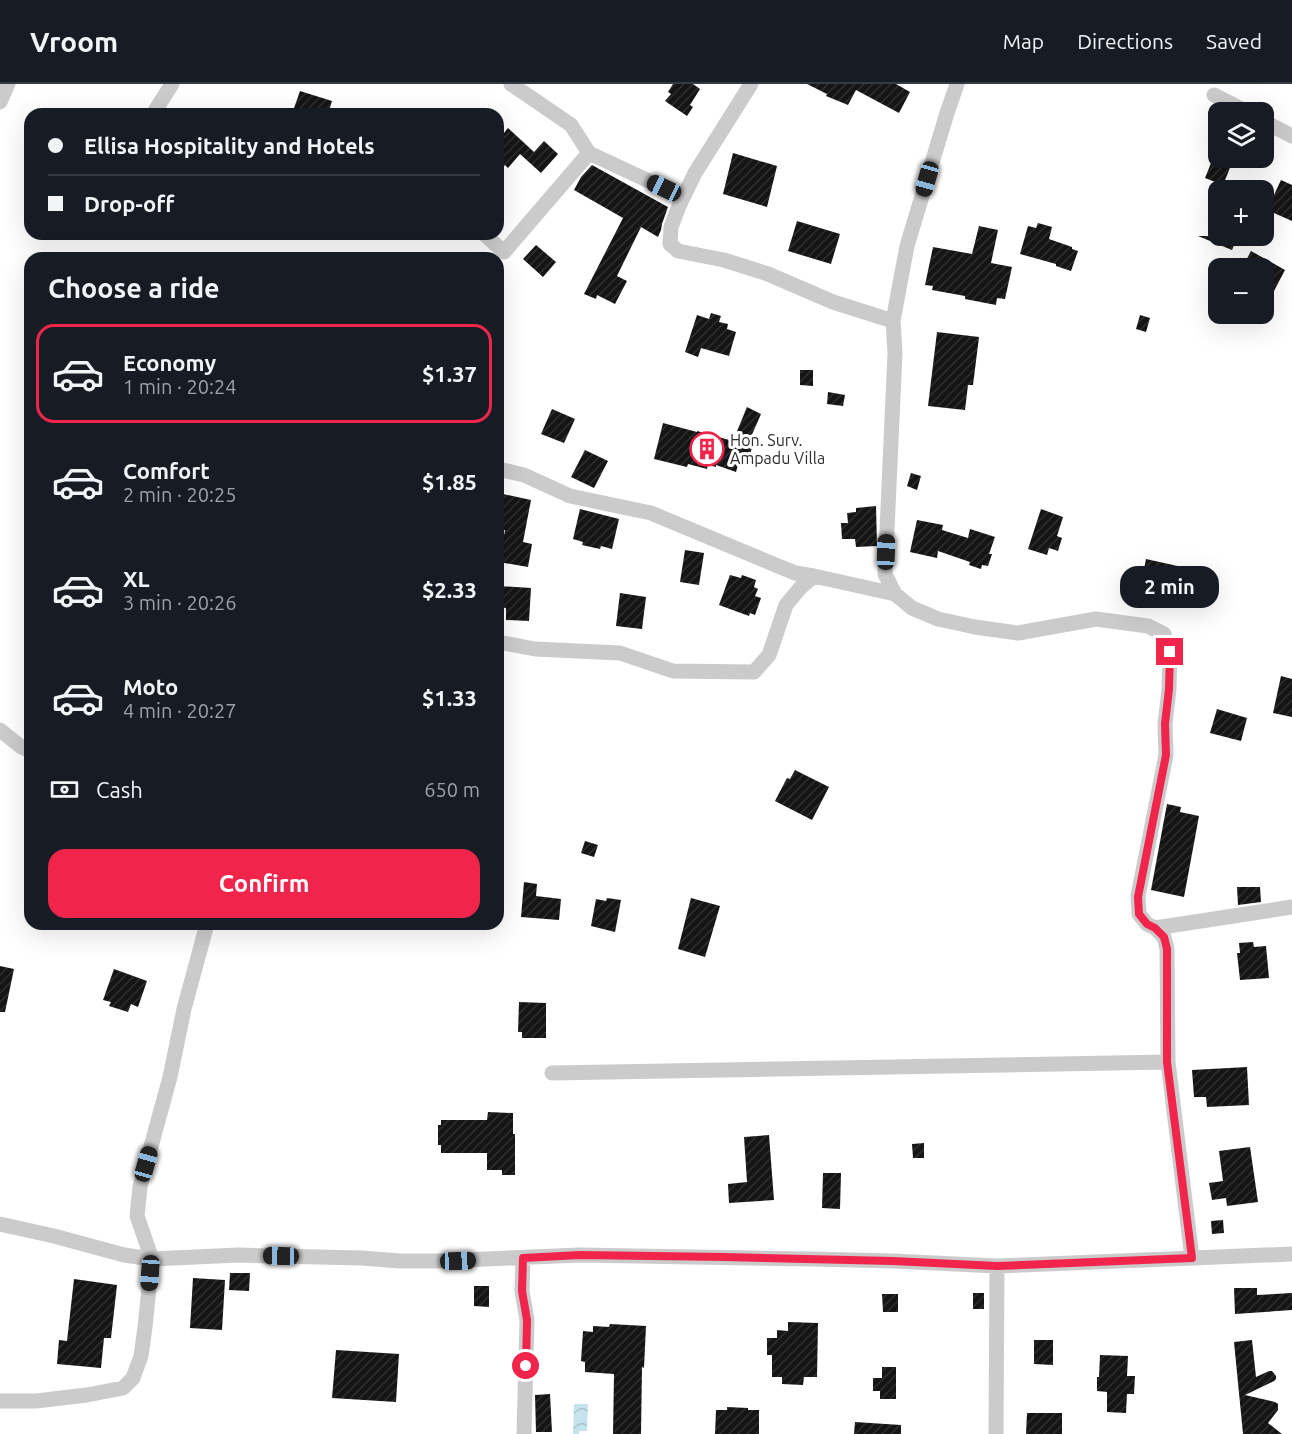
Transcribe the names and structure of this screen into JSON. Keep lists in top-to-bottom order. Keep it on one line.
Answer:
{"places":{"building":["Hon. Surv. Ampadu Villa"]},"page":{"header":"Vroom","nav":["Map","Directions","Saved"],"map_buttons":["+","−"],"banner":["Ellisa Hospitality and Hotels","Drop-off"],"heading":"Choose a ride","list":[{"name":"Economy","note":"1 min · 20:24","value":"$1.37"},{"name":"Comfort","note":"2 min · 20:25","value":"$1.85"},{"name":"XL","note":"3 min · 20:26","value":"$2.33"},{"name":"Moto","note":"4 min · 20:27","value":"$1.33"}],"bubble":"2 min","pay":["Cash","650 m"],"buttons":"Confirm"}}
